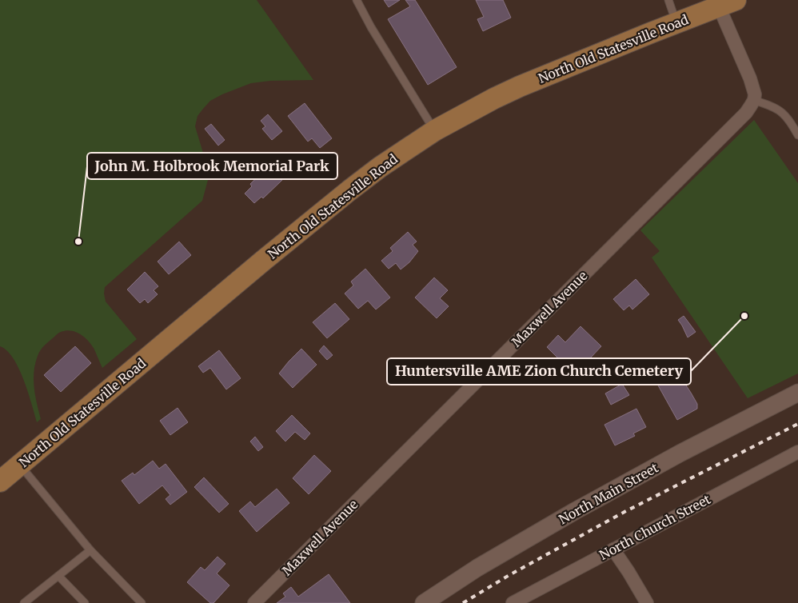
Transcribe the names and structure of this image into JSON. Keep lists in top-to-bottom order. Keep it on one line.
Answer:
{"streets":{"main road":["North Old Statesville Road"],"street":["Maxwell Avenue","North Main Street","North Church Street"]},"places":["John M. Holbrook Memorial Park","Huntersville AME Zion Church Cemetery"]}
